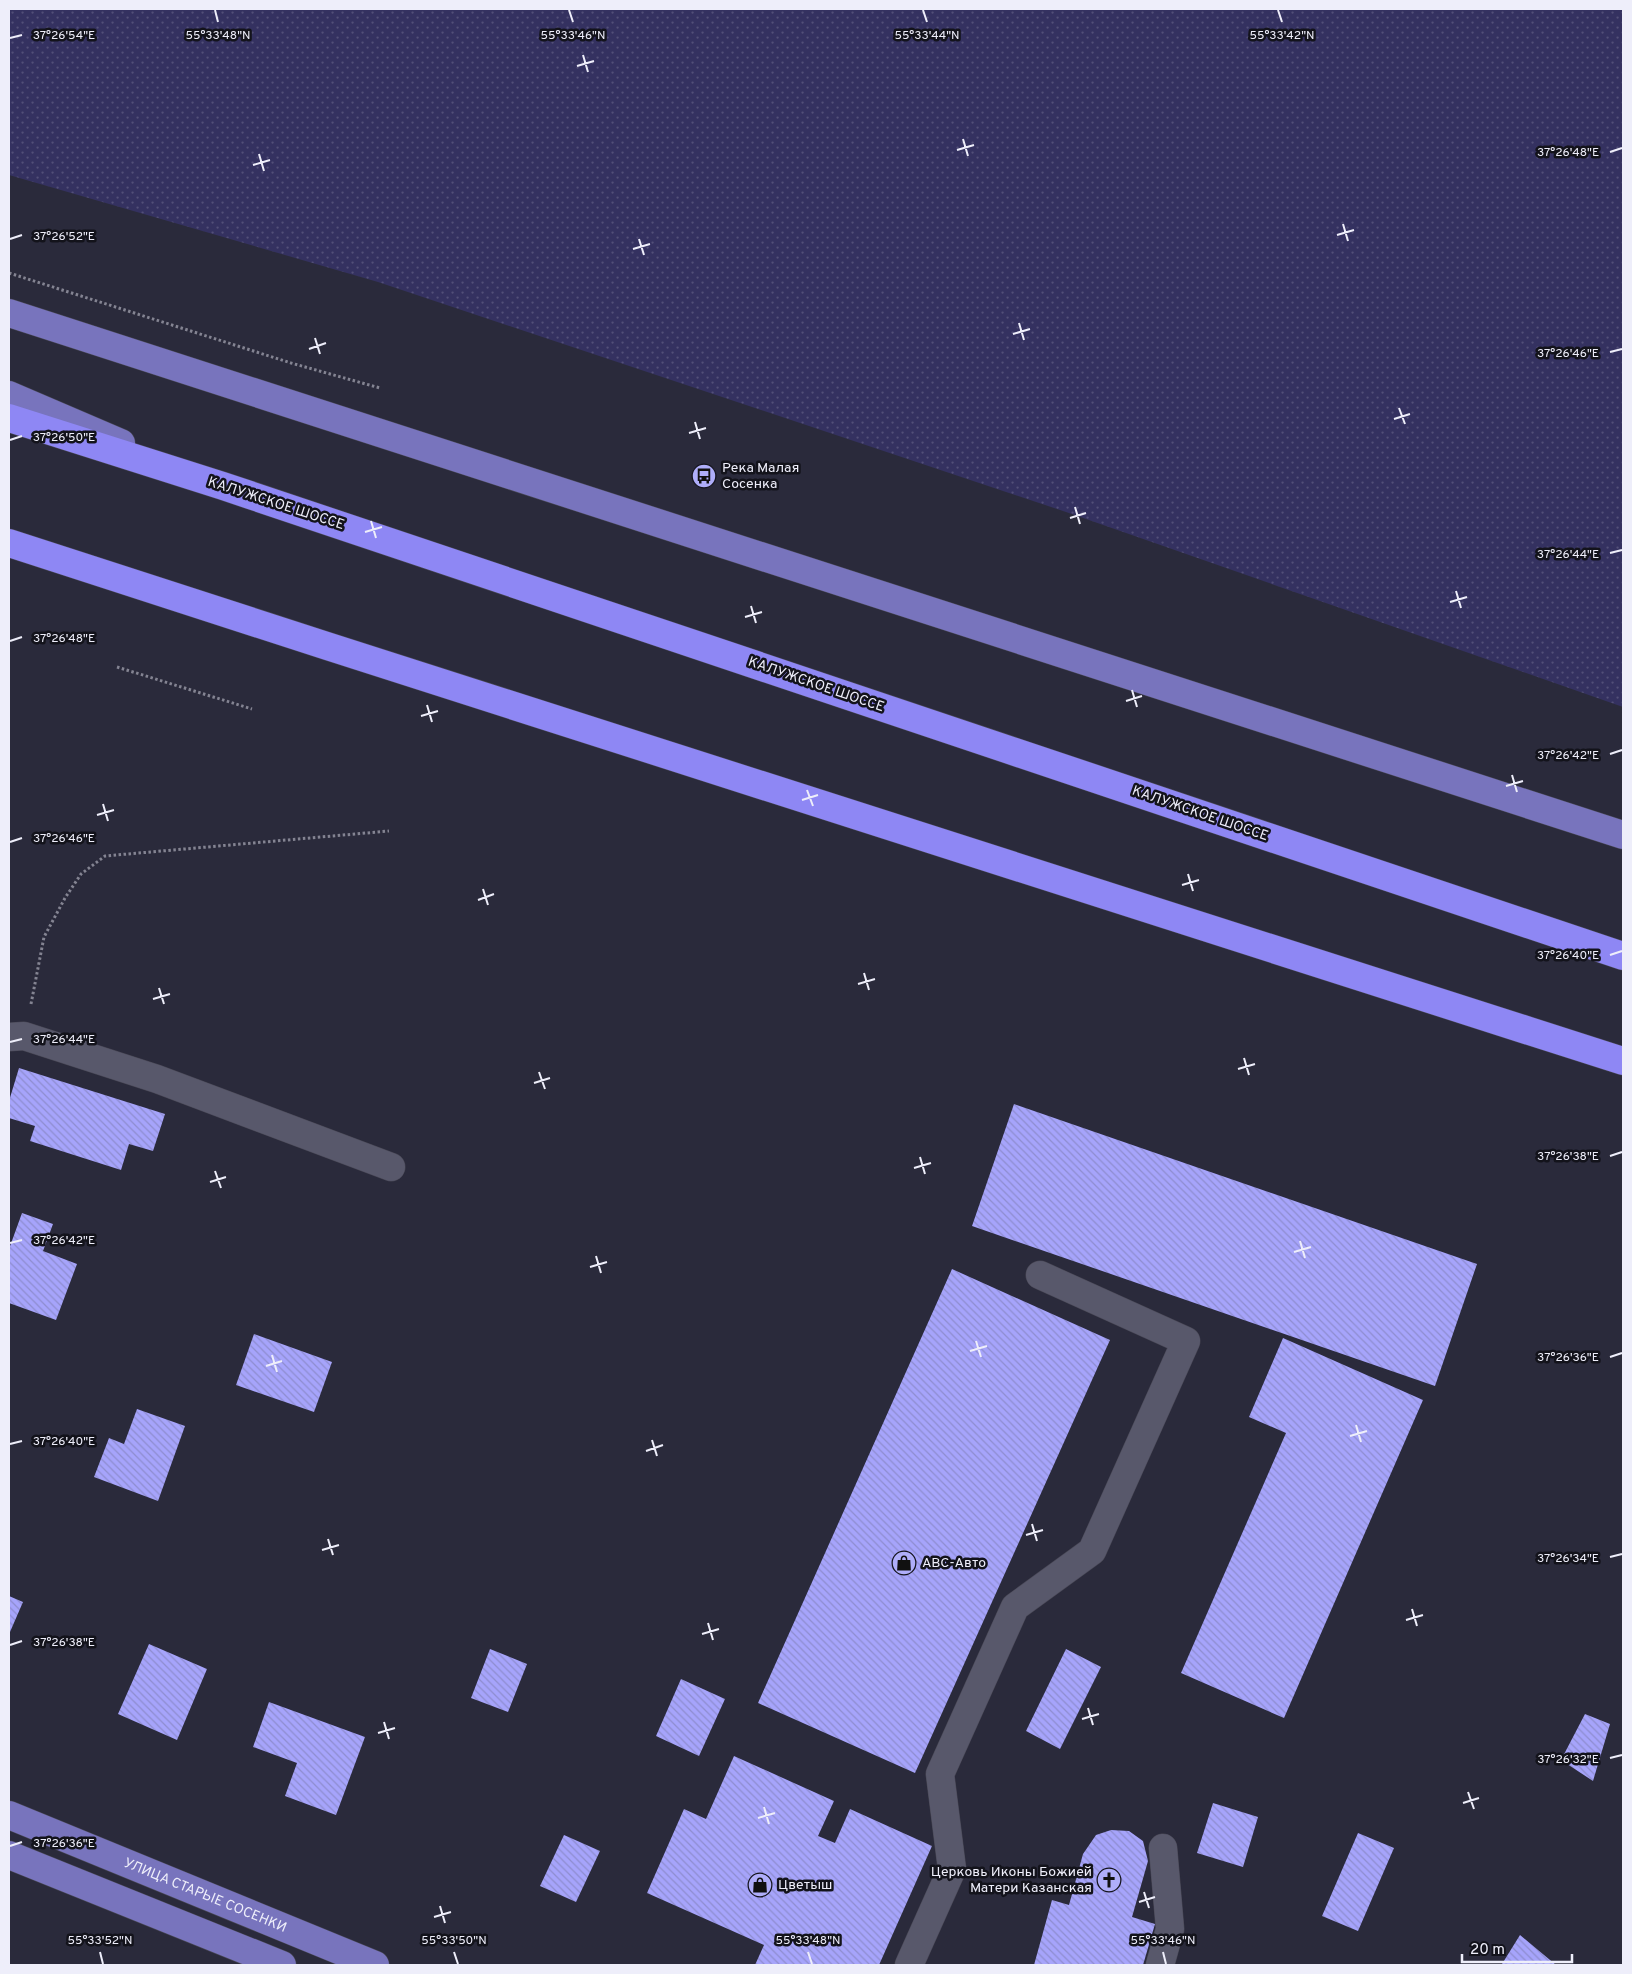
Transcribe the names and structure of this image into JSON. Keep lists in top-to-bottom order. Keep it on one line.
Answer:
{"streets":{"highway":["КАЛУЖСКОЕ ШОССЕ"],"main road":["УЛИЦА СТАРЫЕ СОСЕНКИ"]},"places":{"bus stop":["Река Малая Сосенка"],"shop":["АВС-Авто","Цветыш"],"church":["Церковь Иконы Божией Матери Казанская"]},"scale_bar":"20 m","coordinates":["55°33'48\"N","55°33'46\"N","55°33'44\"N","55°33'42\"N","37°26'54\"E","37°26'48\"E","37°26'52\"E","37°26'46\"E","37°26'50\"E","37°26'44\"E","37°26'42\"E","37°26'40\"E","37°26'38\"E","37°26'36\"E","37°26'34\"E","37°26'32\"E","55°33'52\"N","55°33'50\"N"]}
